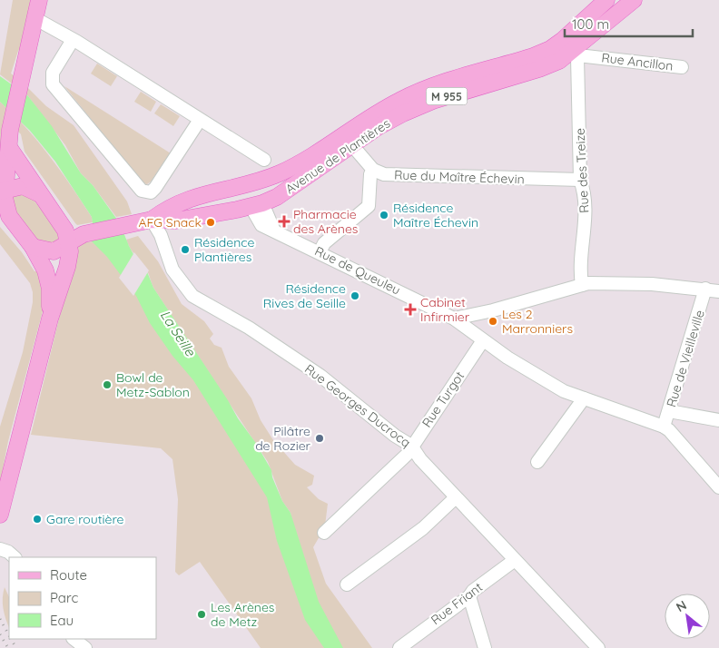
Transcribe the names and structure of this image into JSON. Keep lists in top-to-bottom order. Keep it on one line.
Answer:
{"streets":{"main road":["M 955","Avenue de Plantières"],"street":["Rue Ancillon","Rue des Treize","Rue du Maître Échevin","Rue de Queuleu","Rue de Vieilleville","Rue Turgot","Rue Georges Ducrocq","Rue Friant"]},"crossings":[["Rue Ancillon","Avenue de Plantières"],["Rue Ancillon","Rue des Treize"],["M 955","Avenue de Plantières"],["M 955","Rue Georges Ducrocq"],["Avenue de Plantières","Rue des Treize"],["Avenue de Plantières","Rue de Queuleu"],["Avenue de Plantières","Rue Georges Ducrocq"],["Rue des Treize","Rue du Maître Échevin"],["Rue de Queuleu","Rue de Vieilleville"],["Rue de Queuleu","Rue Turgot"],["Rue Turgot","Rue Georges Ducrocq"],["Rue Georges Ducrocq","Rue Friant"]],"water":["La Seille"],"places":{"other":["Résidence Maître Échevin","AFG Snack","Résidence Plantières","Résidence Rives de Seille","Les 2 Marronniers","Bowl de Metz-Sablon","Pilâtre de Rozier","Gare routière","Les Arènes de Metz"],"health":["Pharmacie des Arènes","Cabinet Infirmier"]},"legend":["Route","Parc","Eau"],"scale_bar":"100 m","north":"top left"}
